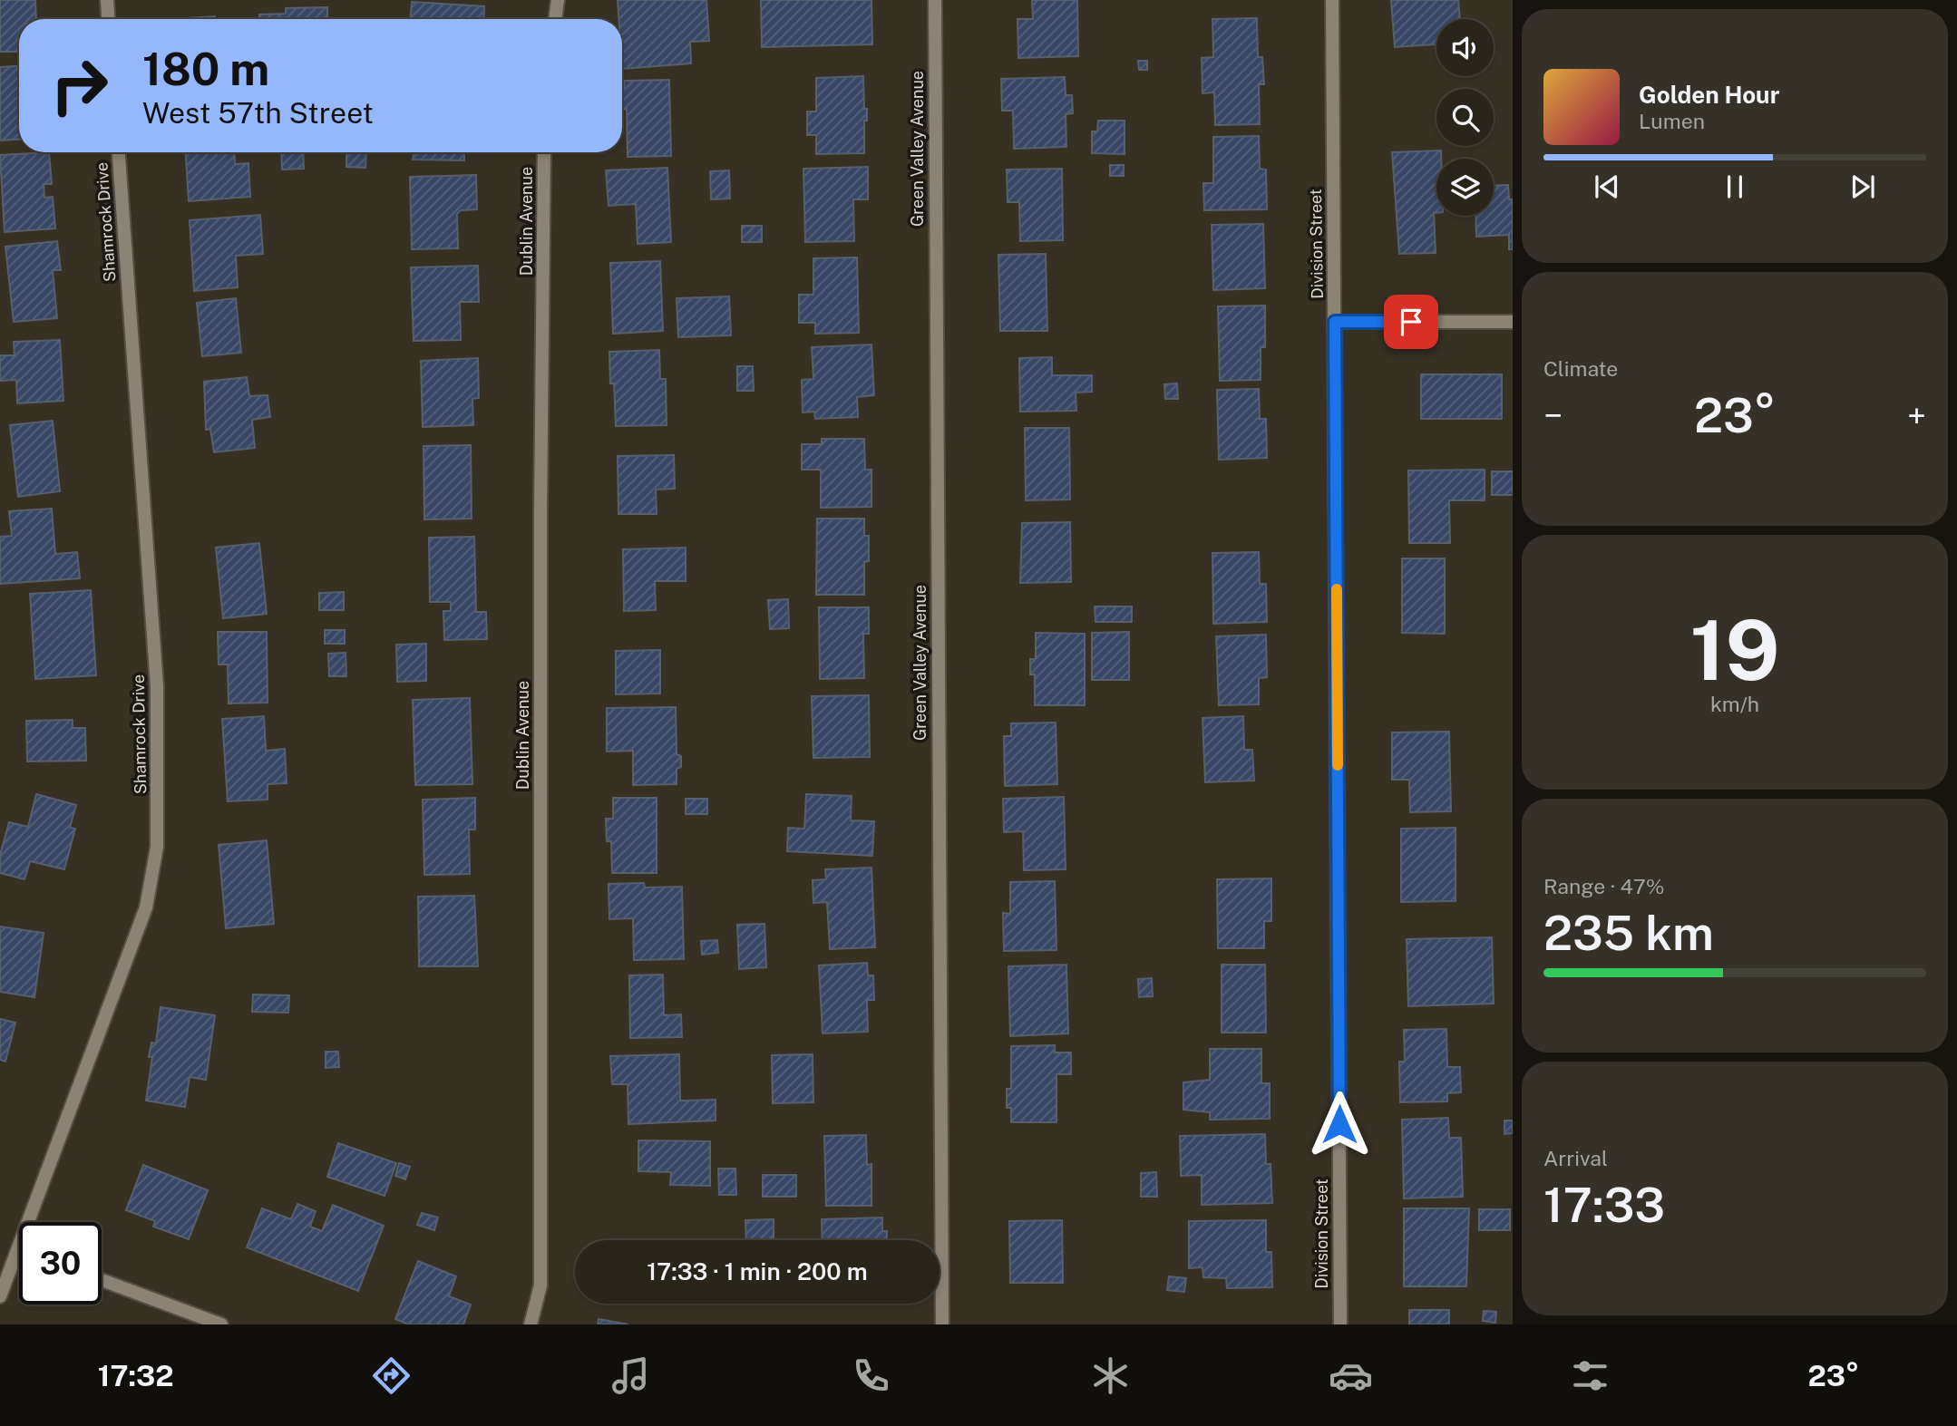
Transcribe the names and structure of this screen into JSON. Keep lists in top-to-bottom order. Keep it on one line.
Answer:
{"streets":{"street":["Green Valley Avenue","Dublin Avenue","Shamrock Drive","Division Street"]},"page":{"turn":["180 m","West 57th Street"],"song":["Golden Hour","Lumen"],"tile":["Climate",["19","km/h"],["Range · 47%","235 km"],["Arrival","17:33"]],"heat":["−","23°","+"],"limit":"30","trip":"17:33 · 1 min · 200 m","tabs":["17:32","23°"]}}
